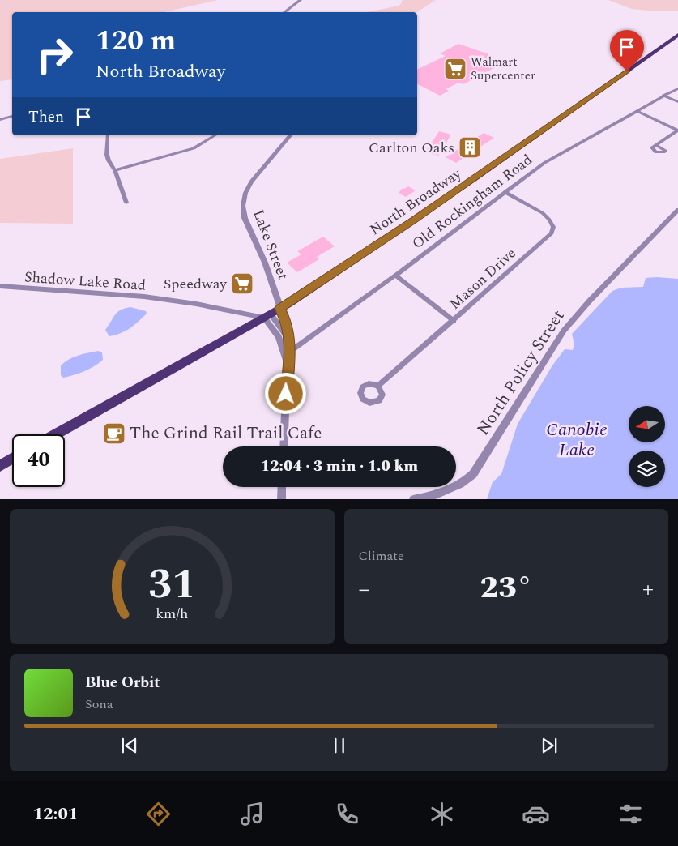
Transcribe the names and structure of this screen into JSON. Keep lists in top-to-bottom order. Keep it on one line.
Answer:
{"streets":{"main road":["North Broadway"],"street":["Old Rockingham Road","Lake Street","Mason Drive","Shadow Lake Road","North Policy Street"]},"crossings":[["North Broadway","Lake Street"],["North Broadway","Shadow Lake Road"],["Old Rockingham Road","Lake Street"],["Old Rockingham Road","Mason Drive"]],"water":["Canobie Lake"],"places":{"supermarket":["Walmart Supercenter","Speedway"],"building":["Carlton Oaks"],"cafe":["The Grind Rail Trail Cafe"]},"north":"left","page":{"turn":["120 m","North Broadway"],"then":"Then","limit":"40","trip":"12:04 · 3 min · 1.0 km","tile":"Climate","heat":["−","23°","+"],"song":["Blue Orbit","Sona"],"tabs":"12:01","gauge":["31","km/h"]}}
